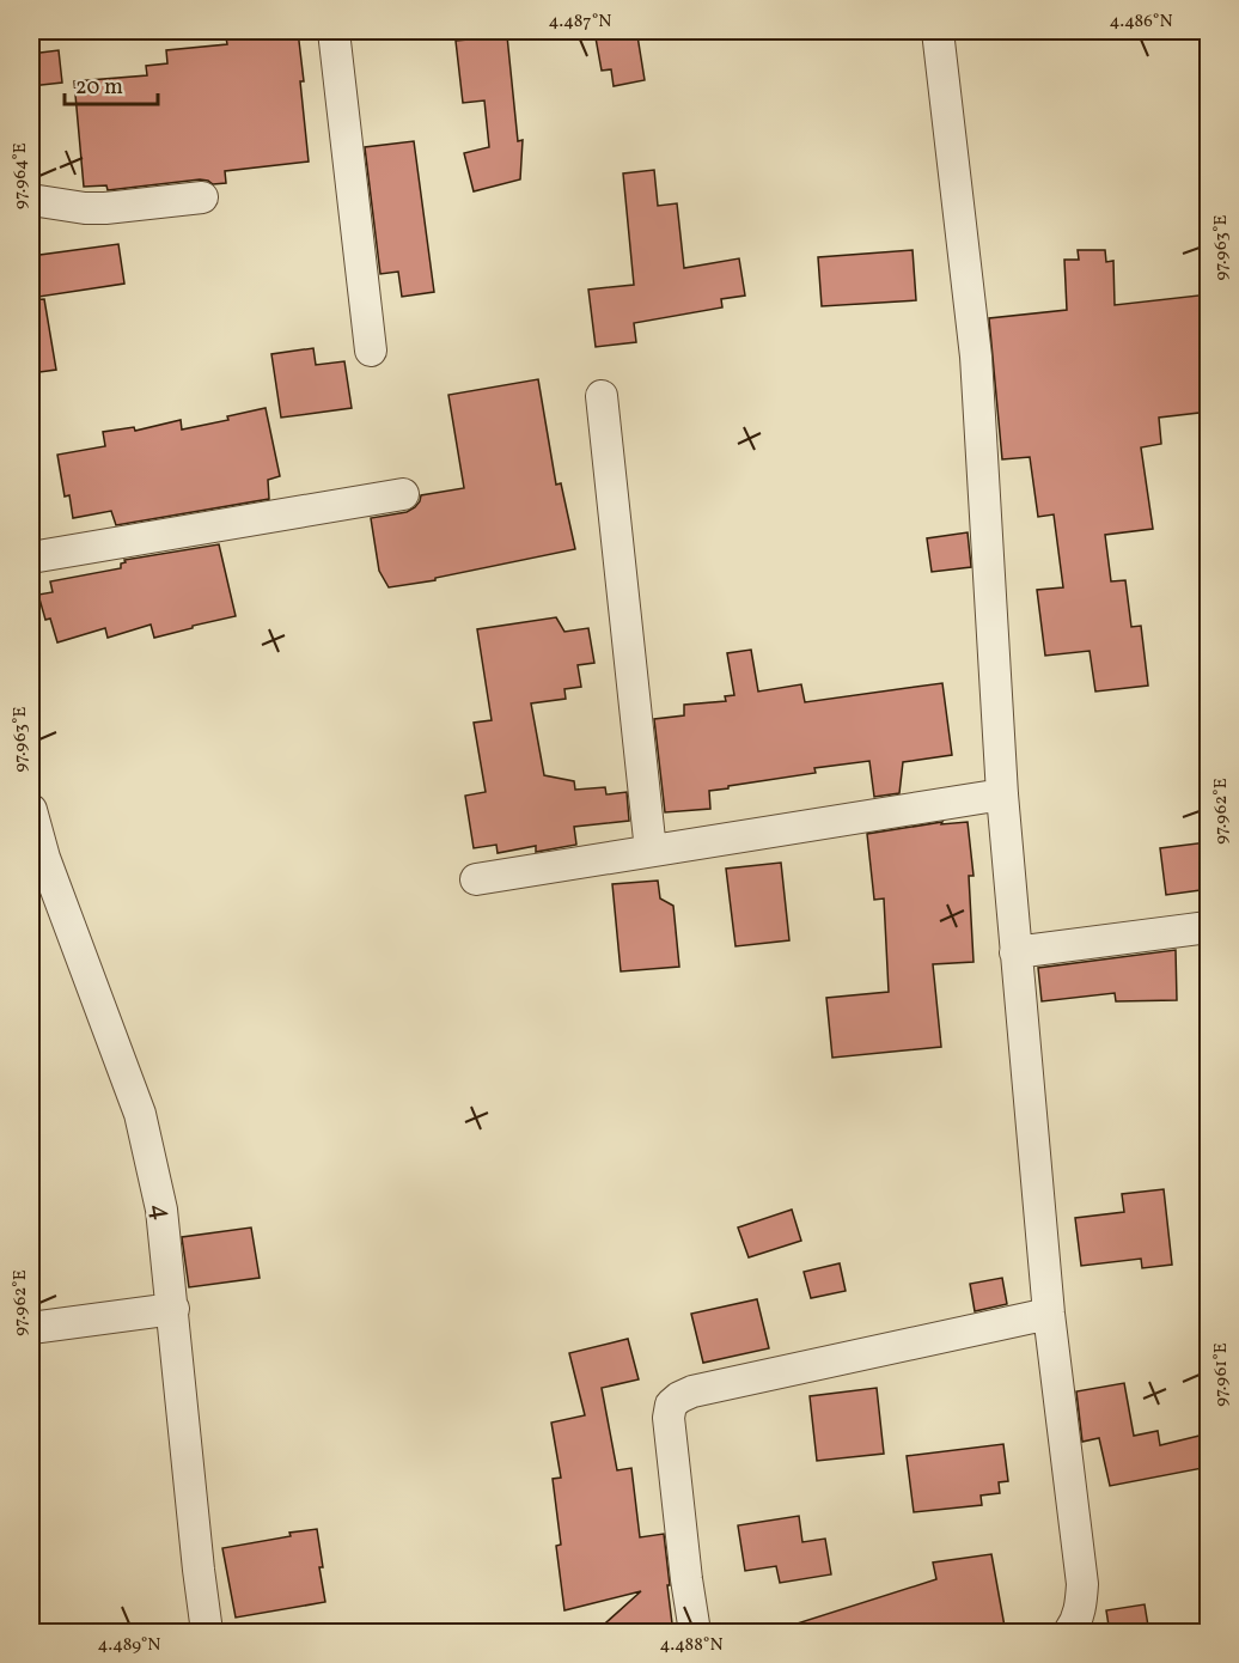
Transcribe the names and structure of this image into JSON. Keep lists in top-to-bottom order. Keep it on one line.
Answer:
{"streets":{"street":["4"]},"scale_bar":"20 m","coordinates":["4.487°N","4.486°N","97.964°E","97.963°E","97.962°E","97.961°E","4.489°N","4.488°N"]}
